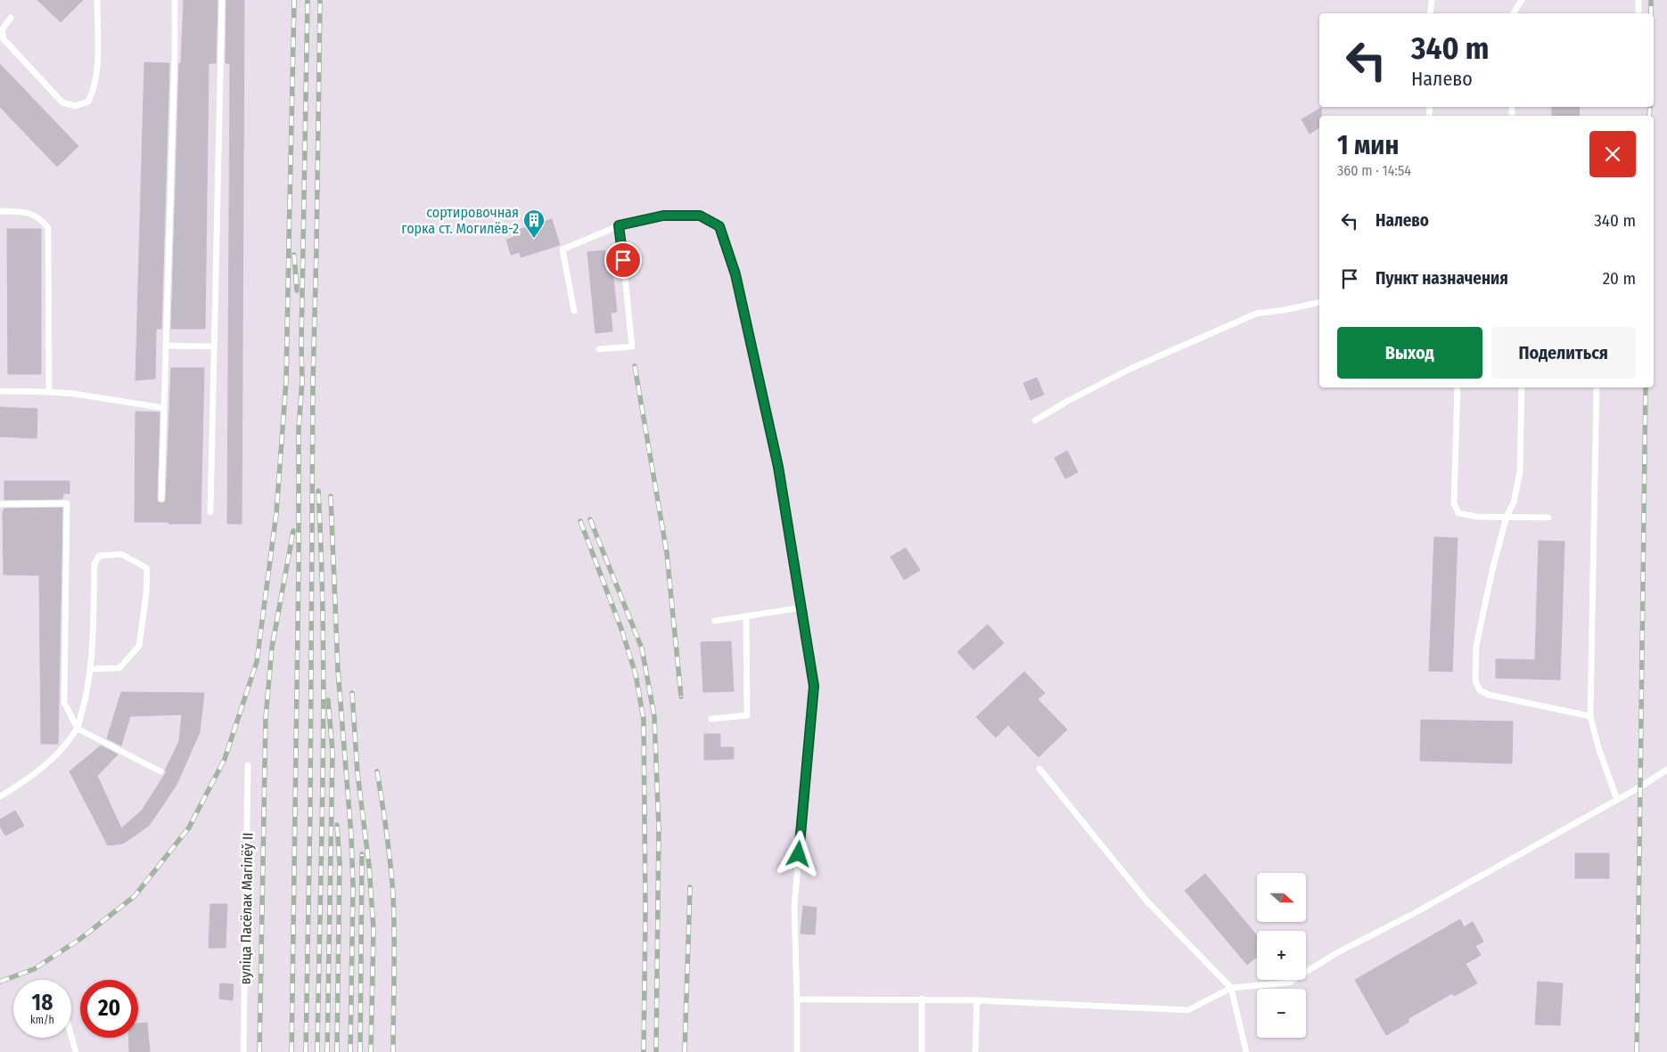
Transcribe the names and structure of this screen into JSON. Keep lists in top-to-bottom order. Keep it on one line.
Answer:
{"streets":{"lane":["вуліца Пасёлак Магілёў II"]},"places":{"building":["сортировочная горка ст. Могилёв-2"]},"north":"right","page":{"turn":["340 m","Налево"],"heading":["1 мин","360 m · 14:54"],"list":[{"name":"Налево","value":"340 m"},{"name":"Пункт назначения","value":"20 m"}],"buttons":["Выход","Поделиться"],"map_buttons":["+","−"],"speed":"18 km/h","limit":"20"}}
